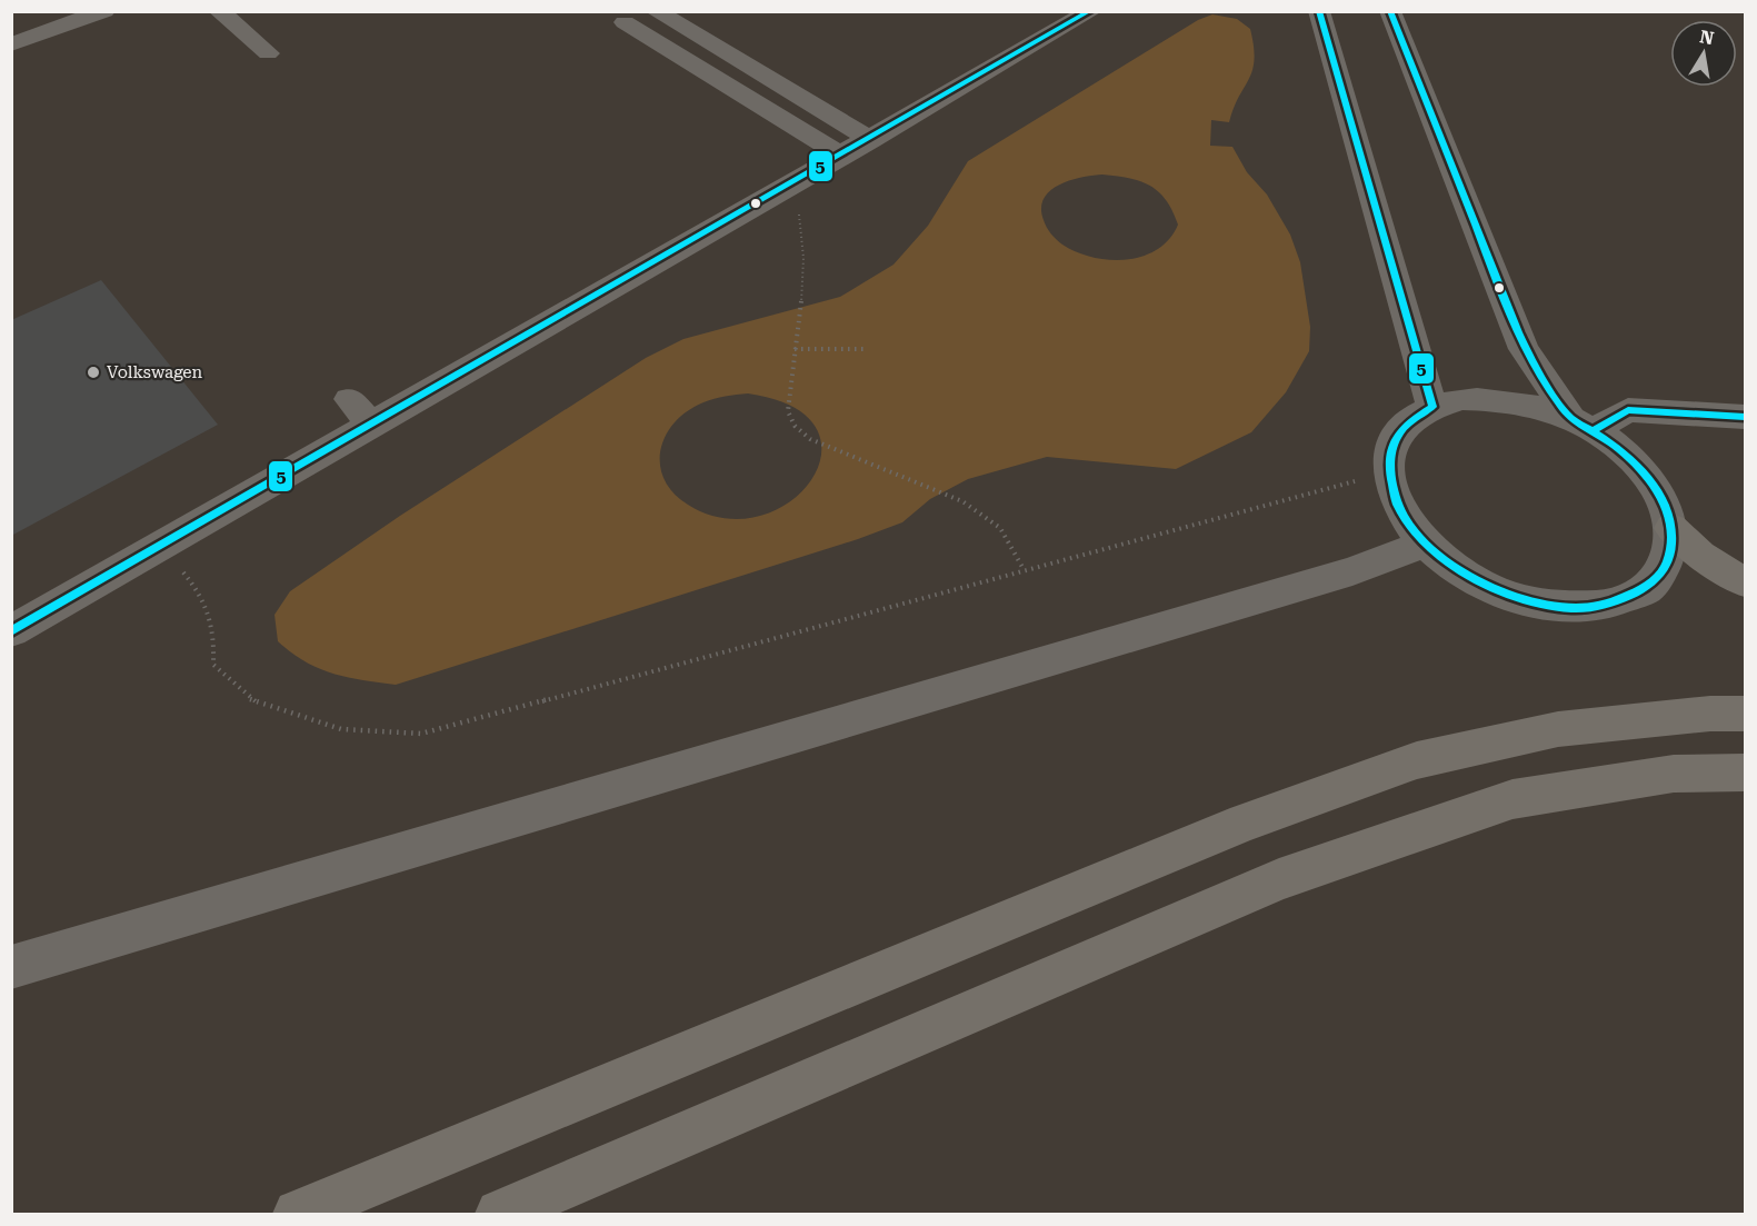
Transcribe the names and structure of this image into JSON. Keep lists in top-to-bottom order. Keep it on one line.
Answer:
{"places":["Volkswagen"],"lines":["transit line 5"],"north":"top"}
